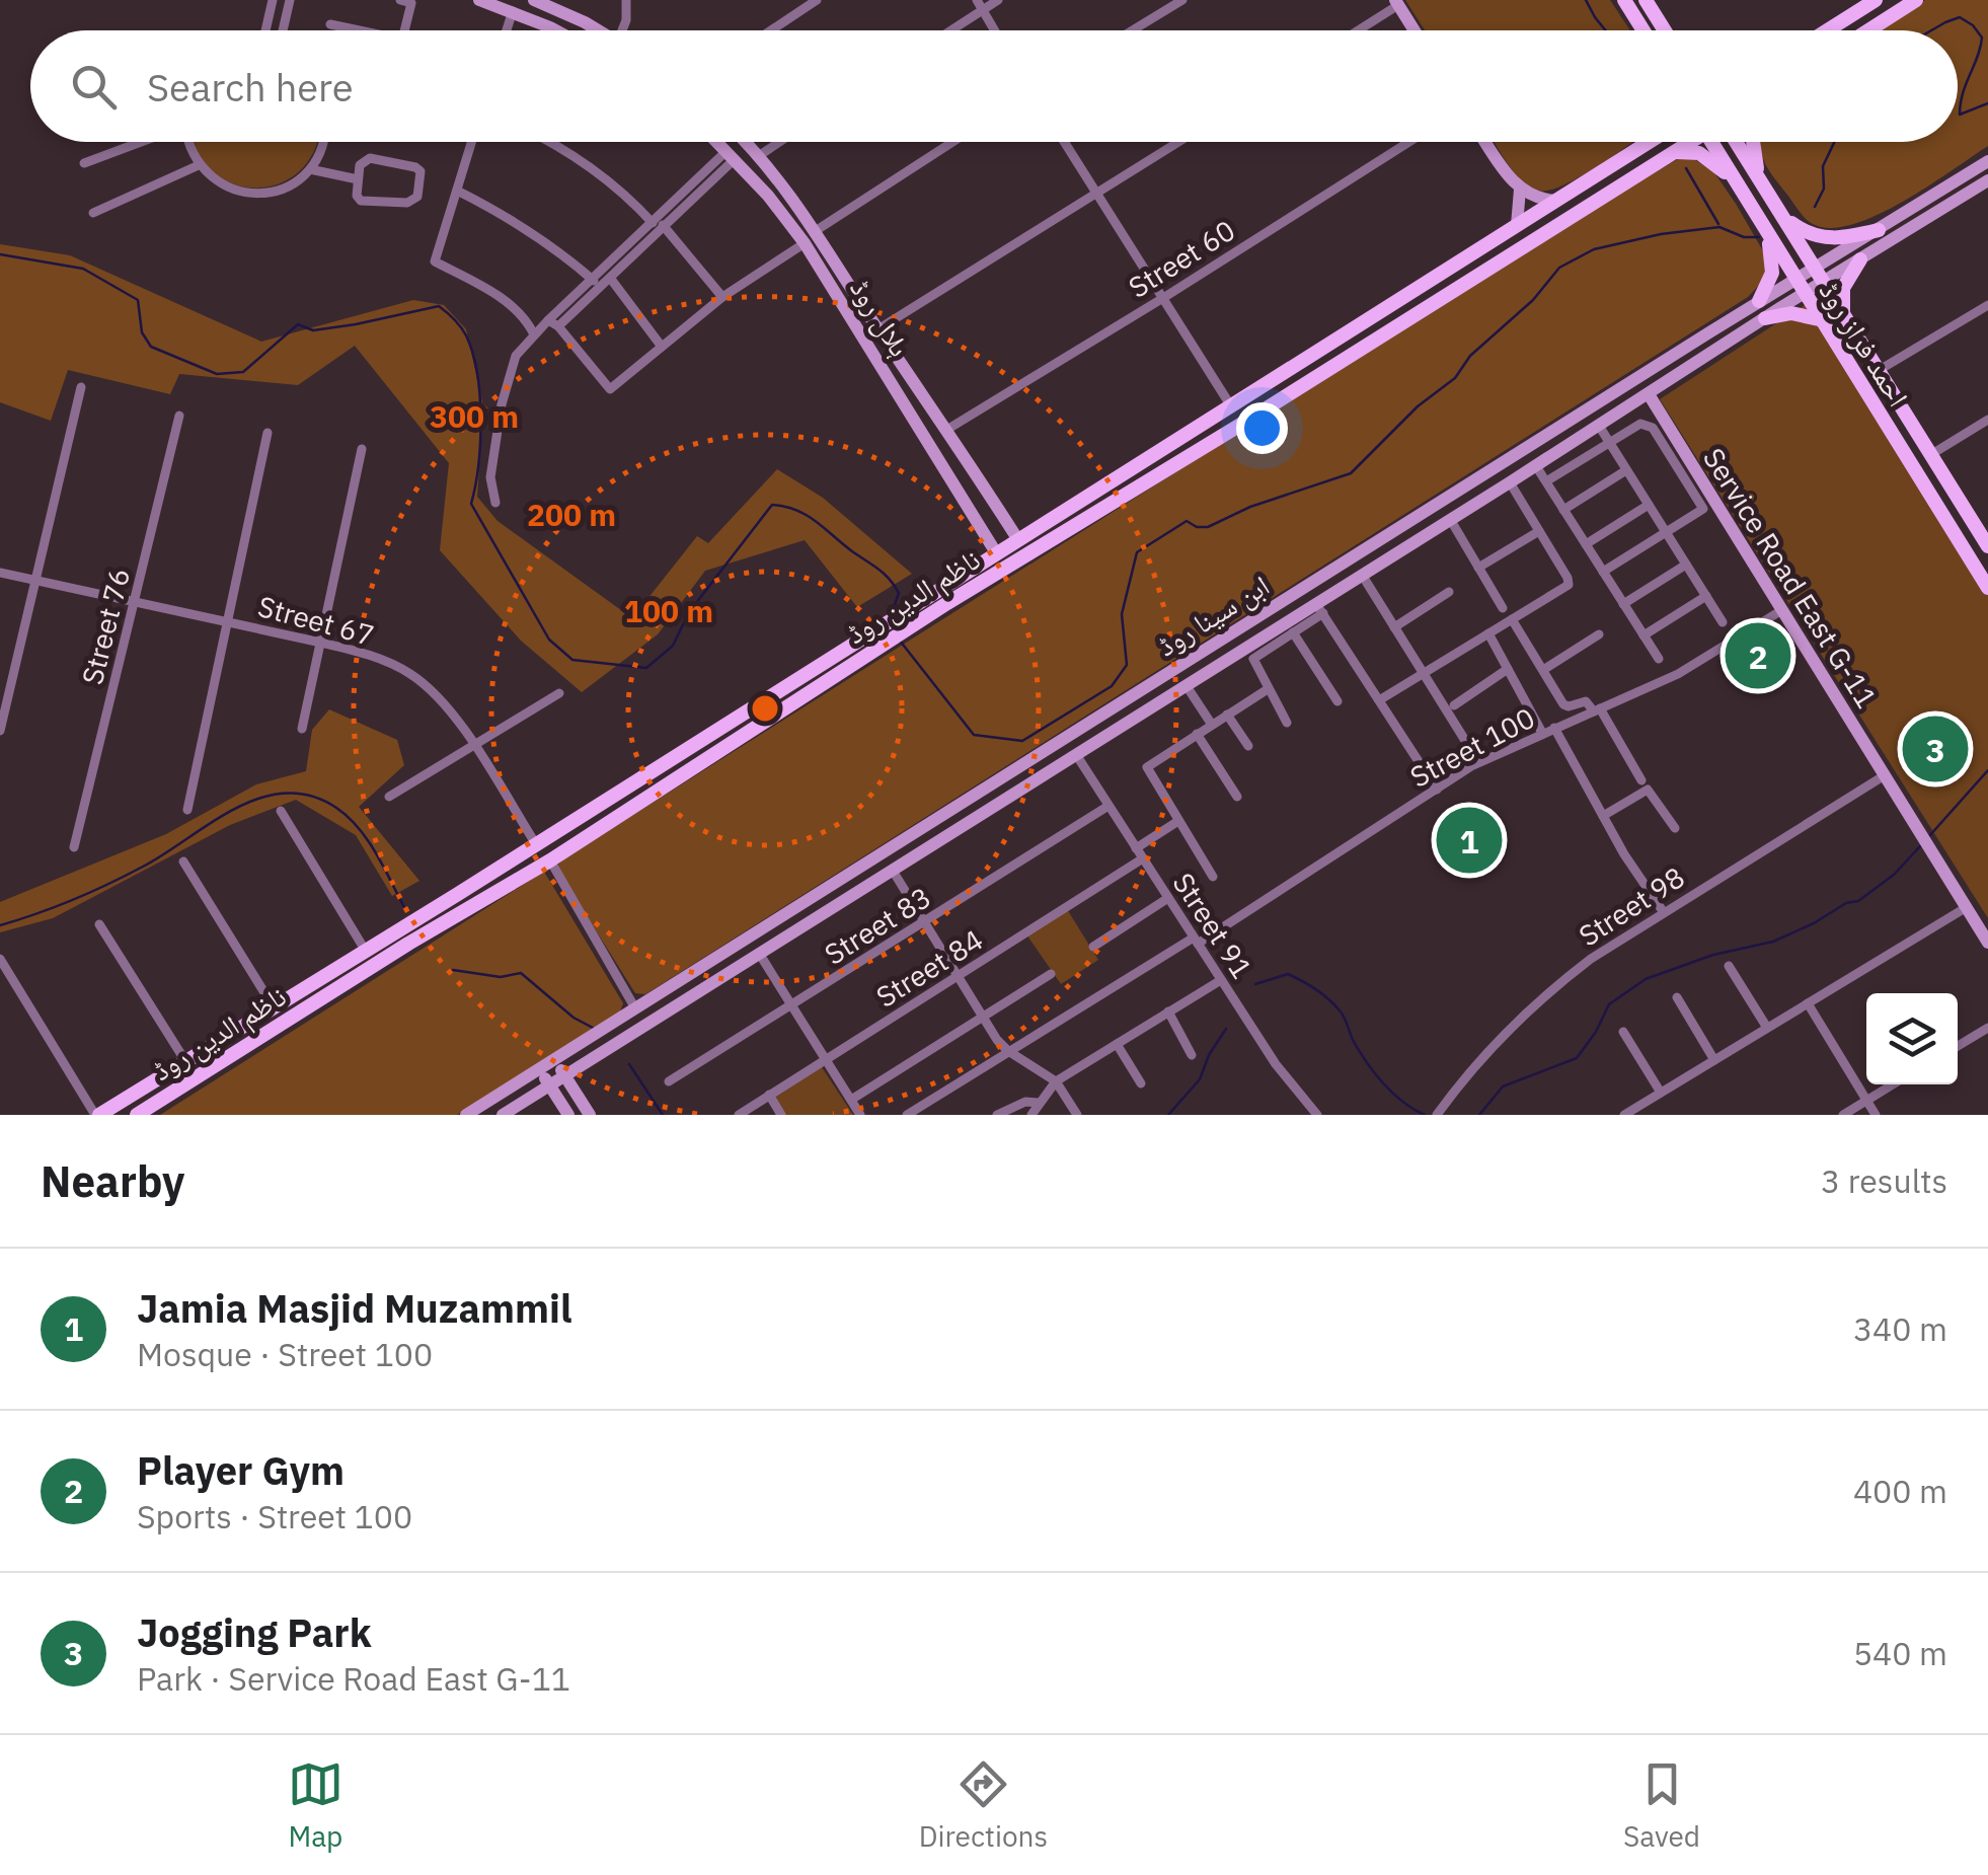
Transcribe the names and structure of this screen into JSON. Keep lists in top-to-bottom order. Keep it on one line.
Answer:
{"streets":{"main road":["ہلال روڈ","احمد فراز روڈ","Service Road East G-11","ناظم الدین روڈ","ابن سینا روڈ"],"street":["Street 60","Street 67","Street 76","Street 100","Street 98","Street 83","Street 91","Street 84"]},"crossings":[["Street 60","ہلال روڈ"],["ہلال روڈ","ناظم الدین روڈ"],["احمد فراز روڈ","ابن سینا روڈ"],["Service Road East G-11","ابن سینا روڈ"],["Service Road East G-11","Street 100"],["Service Road East G-11","Street 98"],["ناظم الدین روڈ","Street 67"],["ابن سینا روڈ","Street 91"],["Street 67","Street 76"],["Street 100","Street 91"],["Street 83","Street 91"],["Street 91","Street 84"]],"page":{"search":"Search here","pins":["2","3","1"],"heading":["Nearby","3 results"],"list":[{"mark":"1","name":"Jamia Masjid Muzammil","note":"Mosque · Street 100","value":"340 m"},{"mark":"2","name":"Player Gym","note":"Sports · Street 100","value":"400 m"},{"mark":"3","name":"Jogging Park","note":"Park · Service Road East G-11","value":"540 m"}],"nav":["Map","Directions","Saved"]},"rings":["300 m","200 m","100 m"]}
